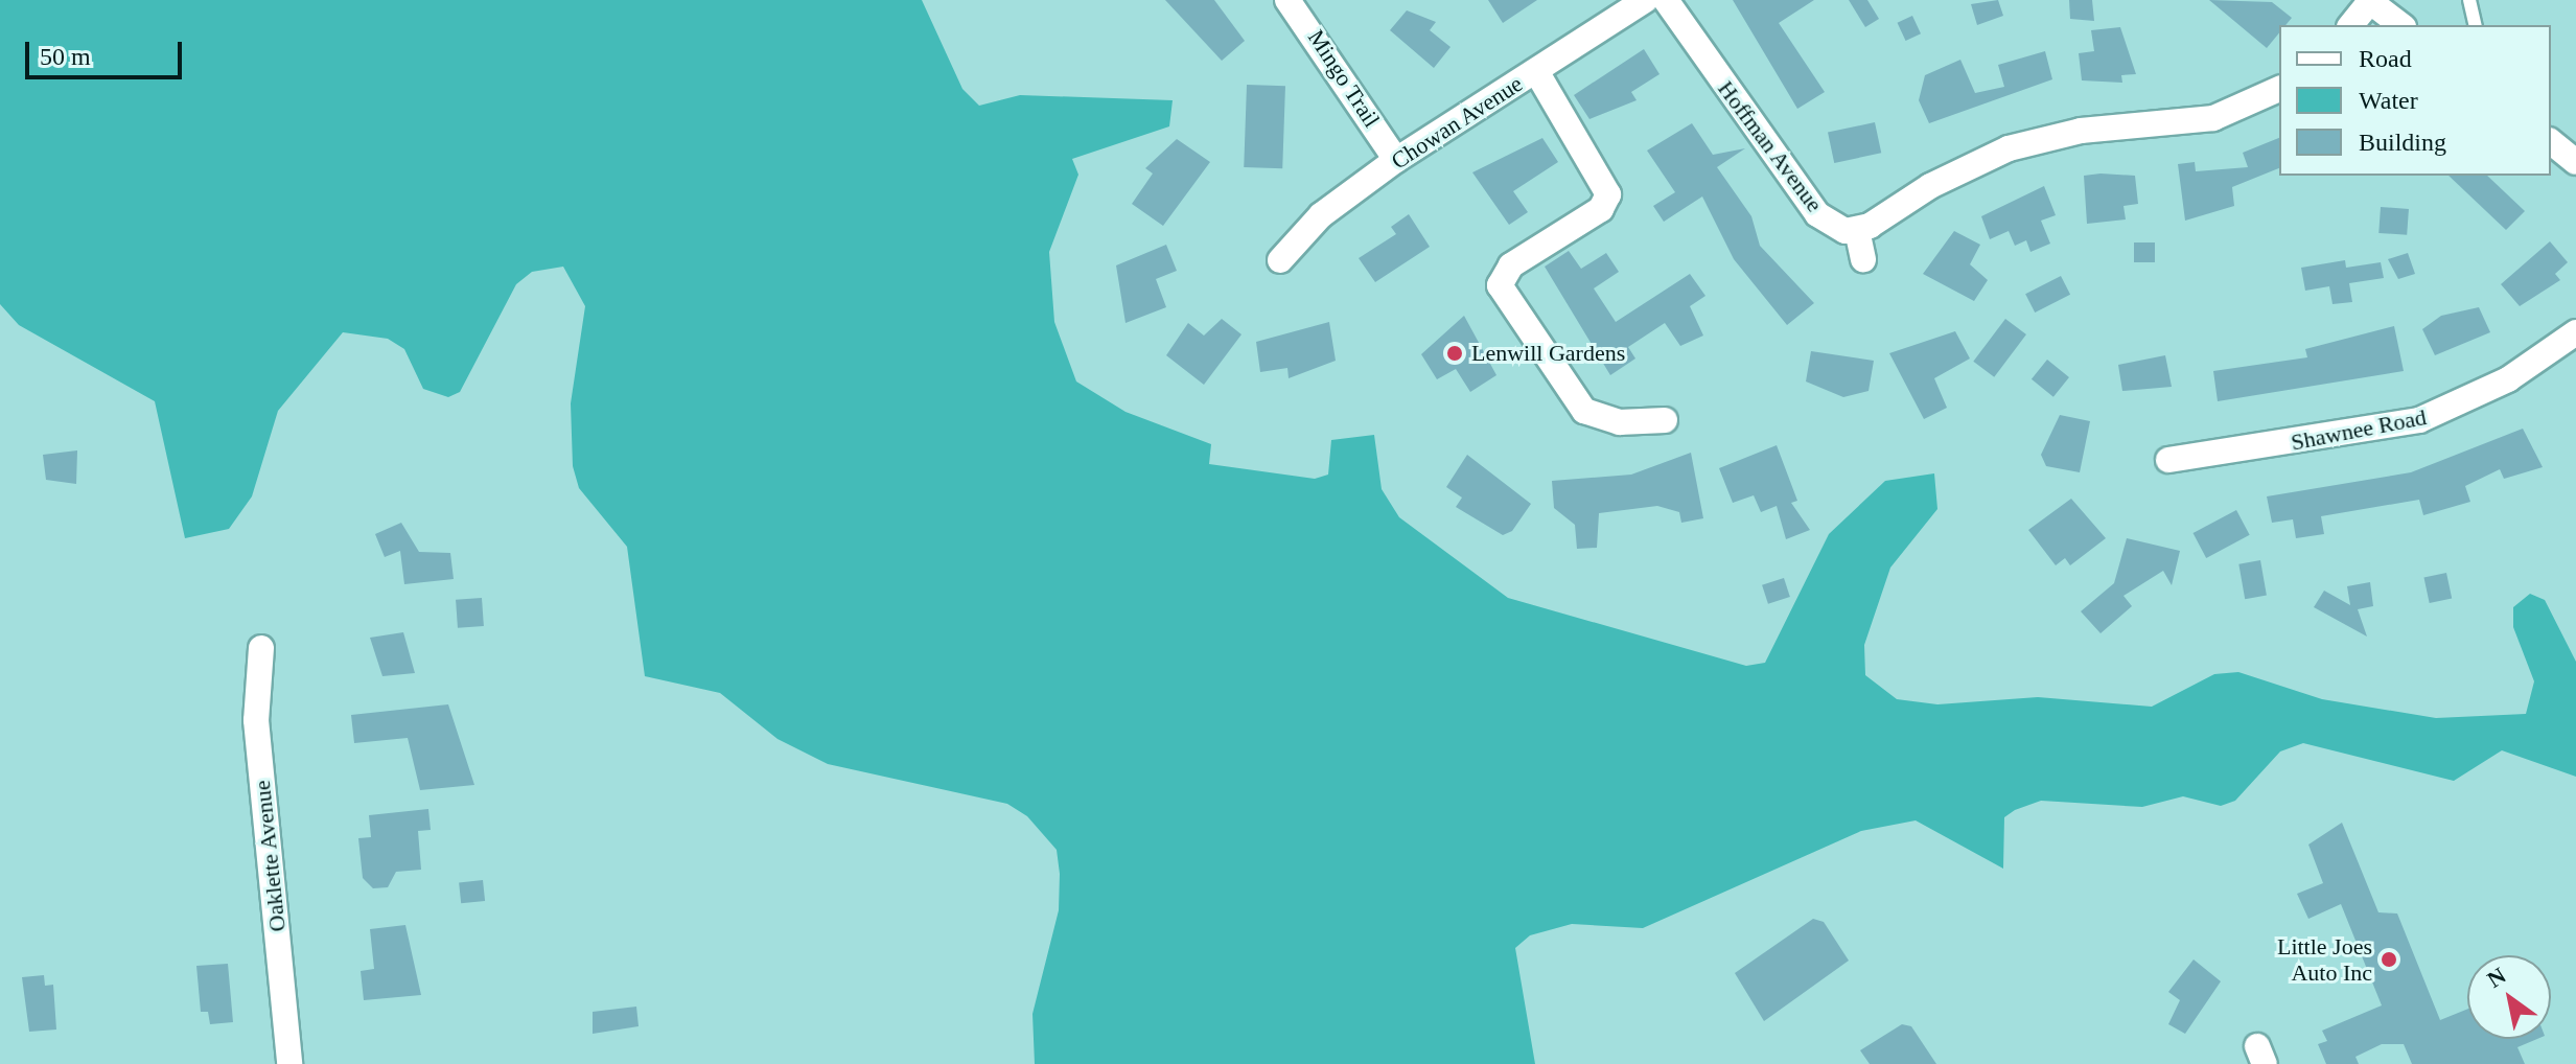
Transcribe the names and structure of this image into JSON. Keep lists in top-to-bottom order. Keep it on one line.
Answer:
{"streets":{"street":["Mingo Trail","Chowan Avenue","Hoffman Avenue","Shawnee Road","Oaklette Avenue"]},"crossings":[["Mingo Trail","Chowan Avenue"]],"places":["Lenwill Gardens","Little Joes Auto Inc"],"legend":["Road","Water","Building"],"scale_bar":"50 m","north":"top left"}
